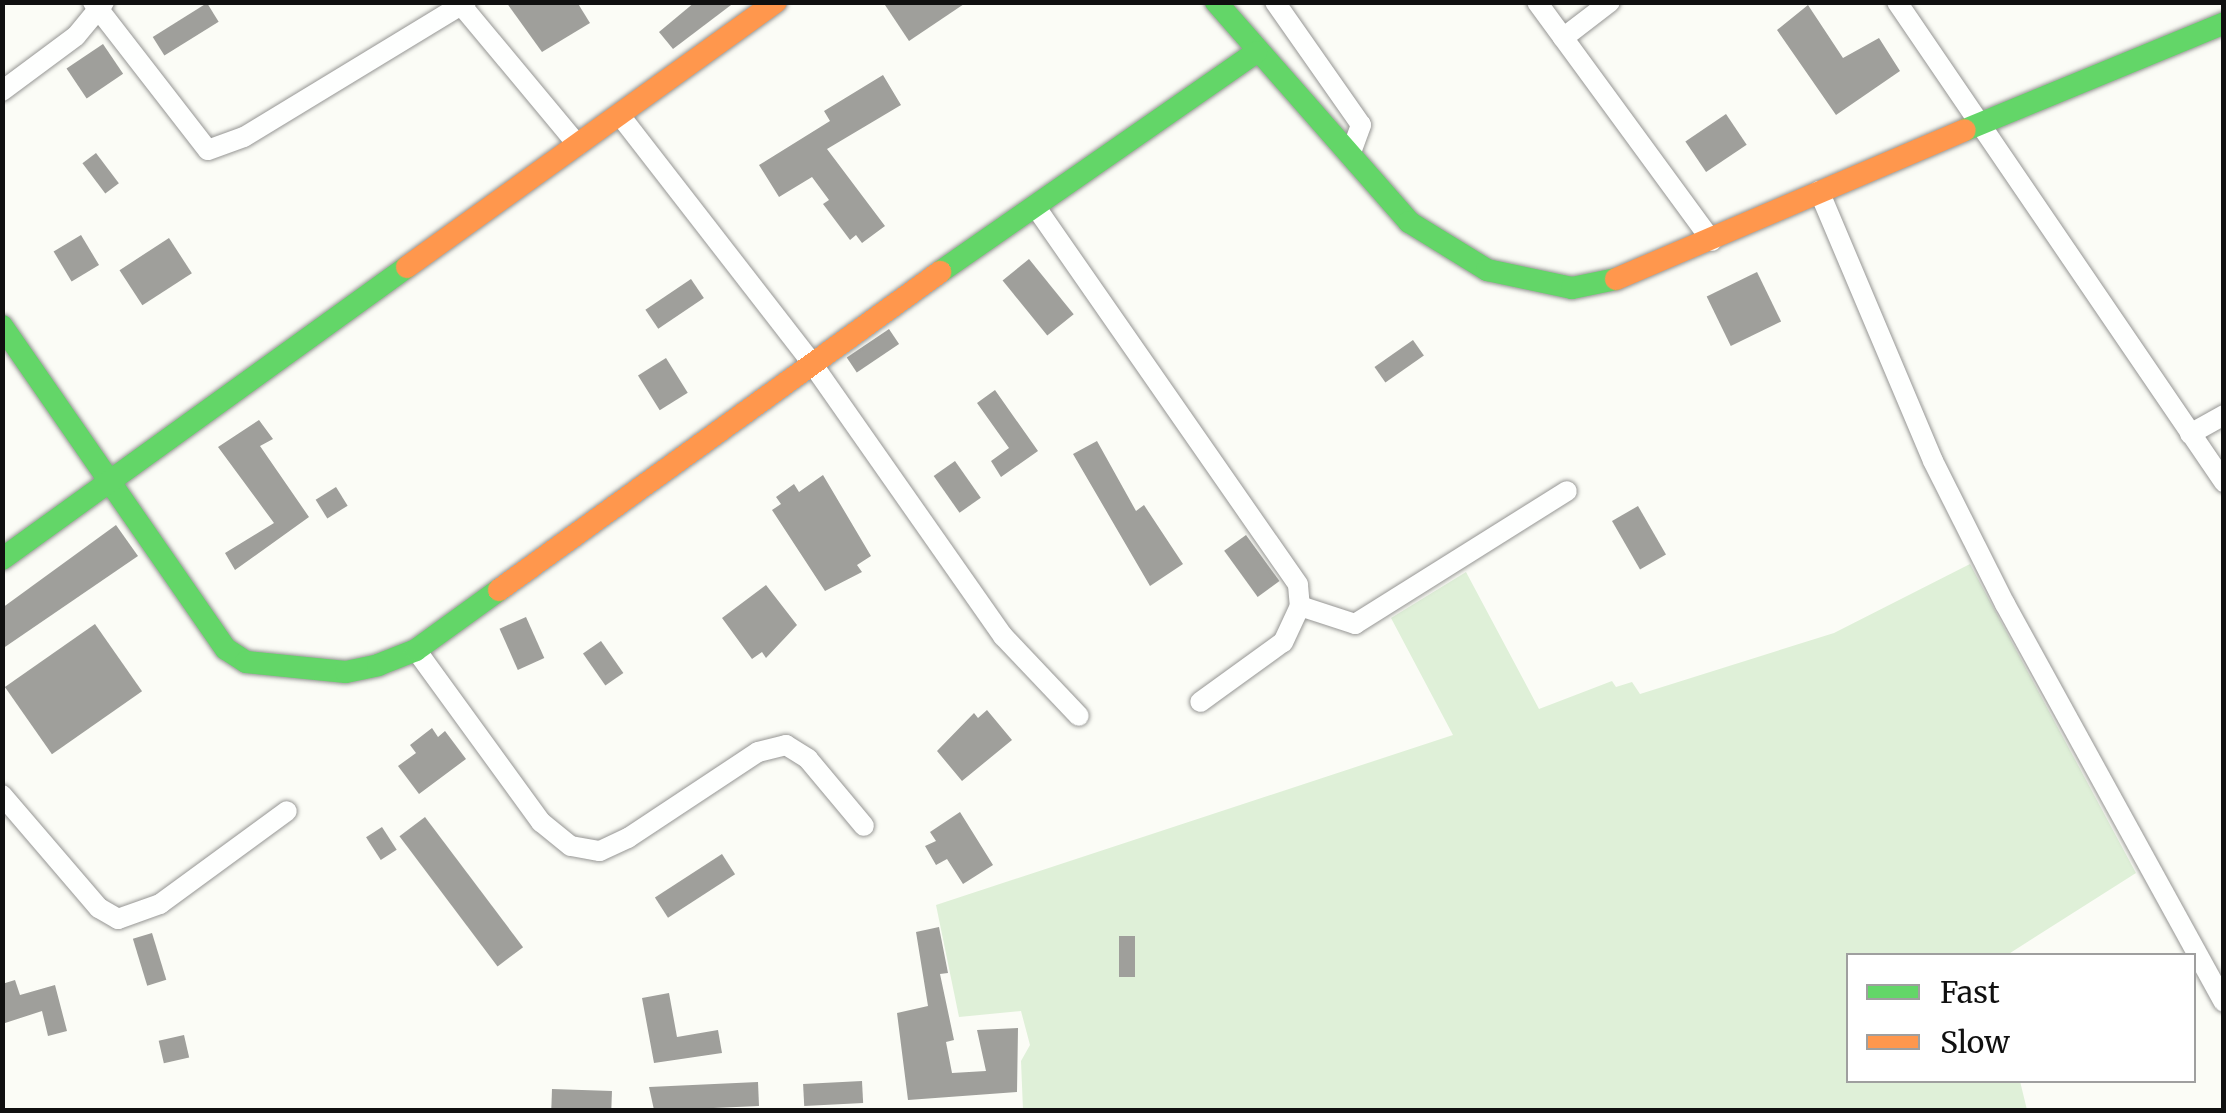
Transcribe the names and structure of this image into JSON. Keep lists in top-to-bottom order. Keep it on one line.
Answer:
{"legend":["Fast","Slow"]}
